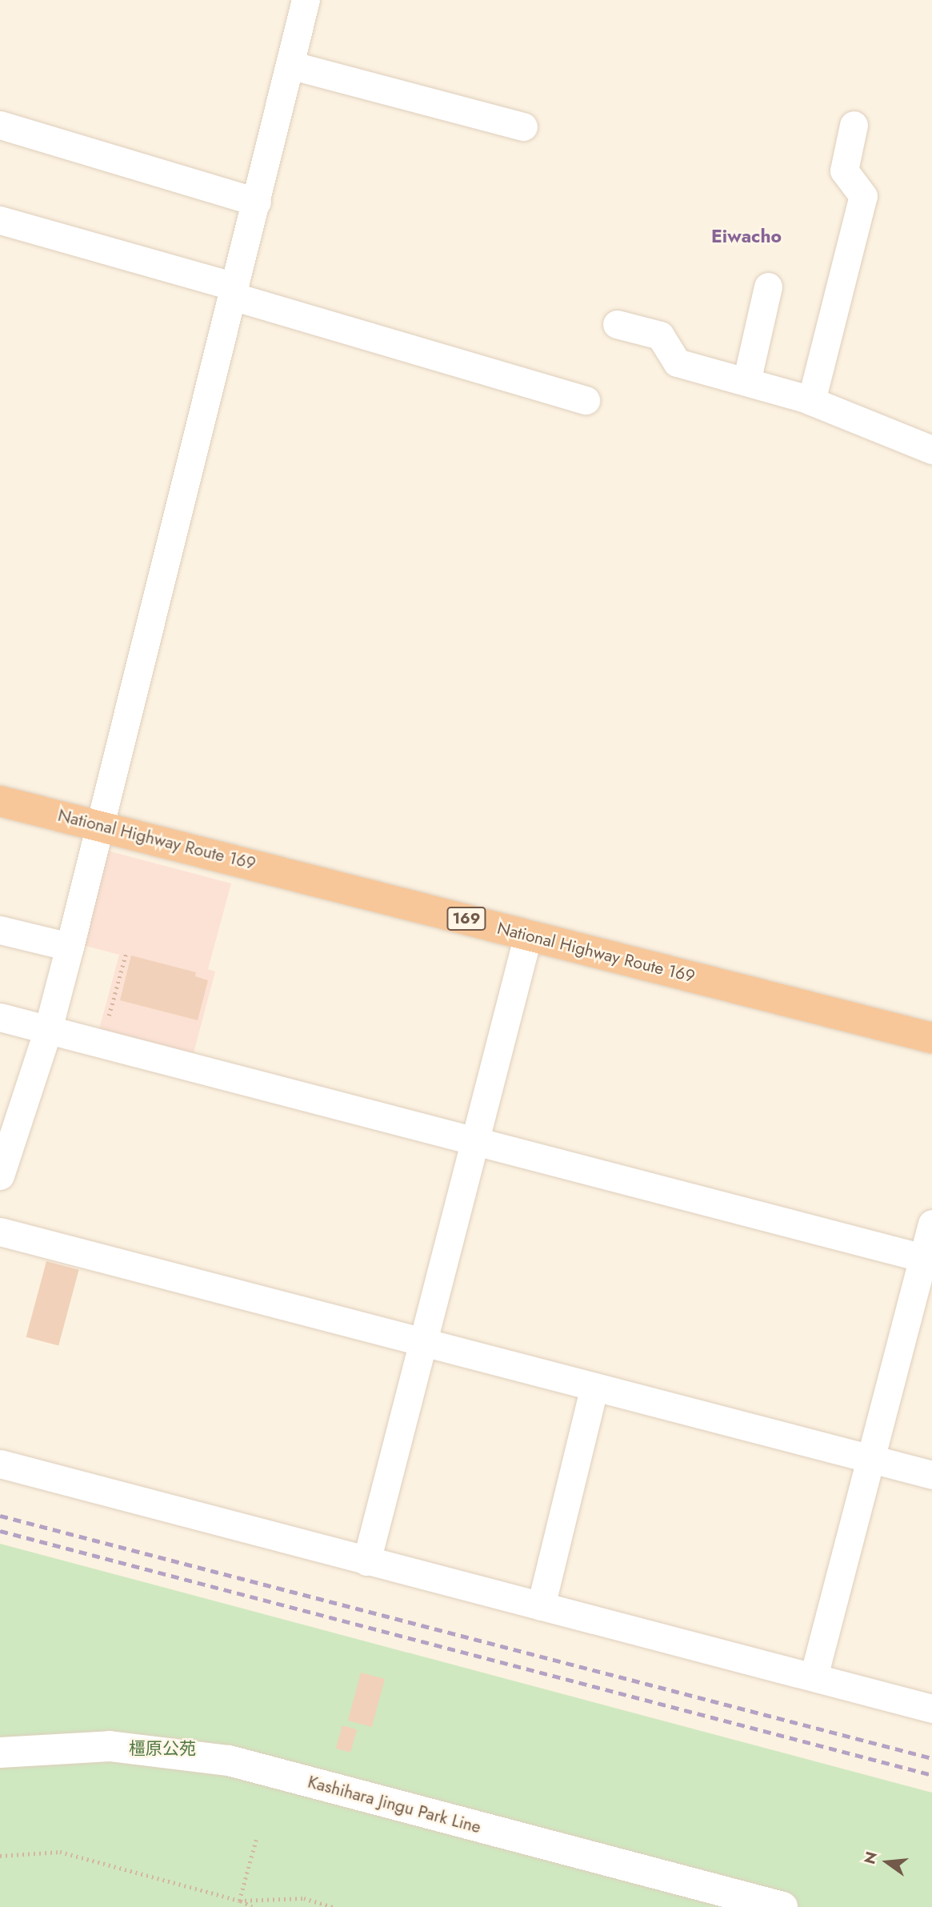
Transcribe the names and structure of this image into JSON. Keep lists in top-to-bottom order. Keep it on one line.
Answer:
{"streets":{"highway":["National Highway Route 169","169"],"main road":["Kashihara Jingu Park Line"]},"districts":["Eiwacho"],"parks":["橿原公苑"],"north":"left"}
